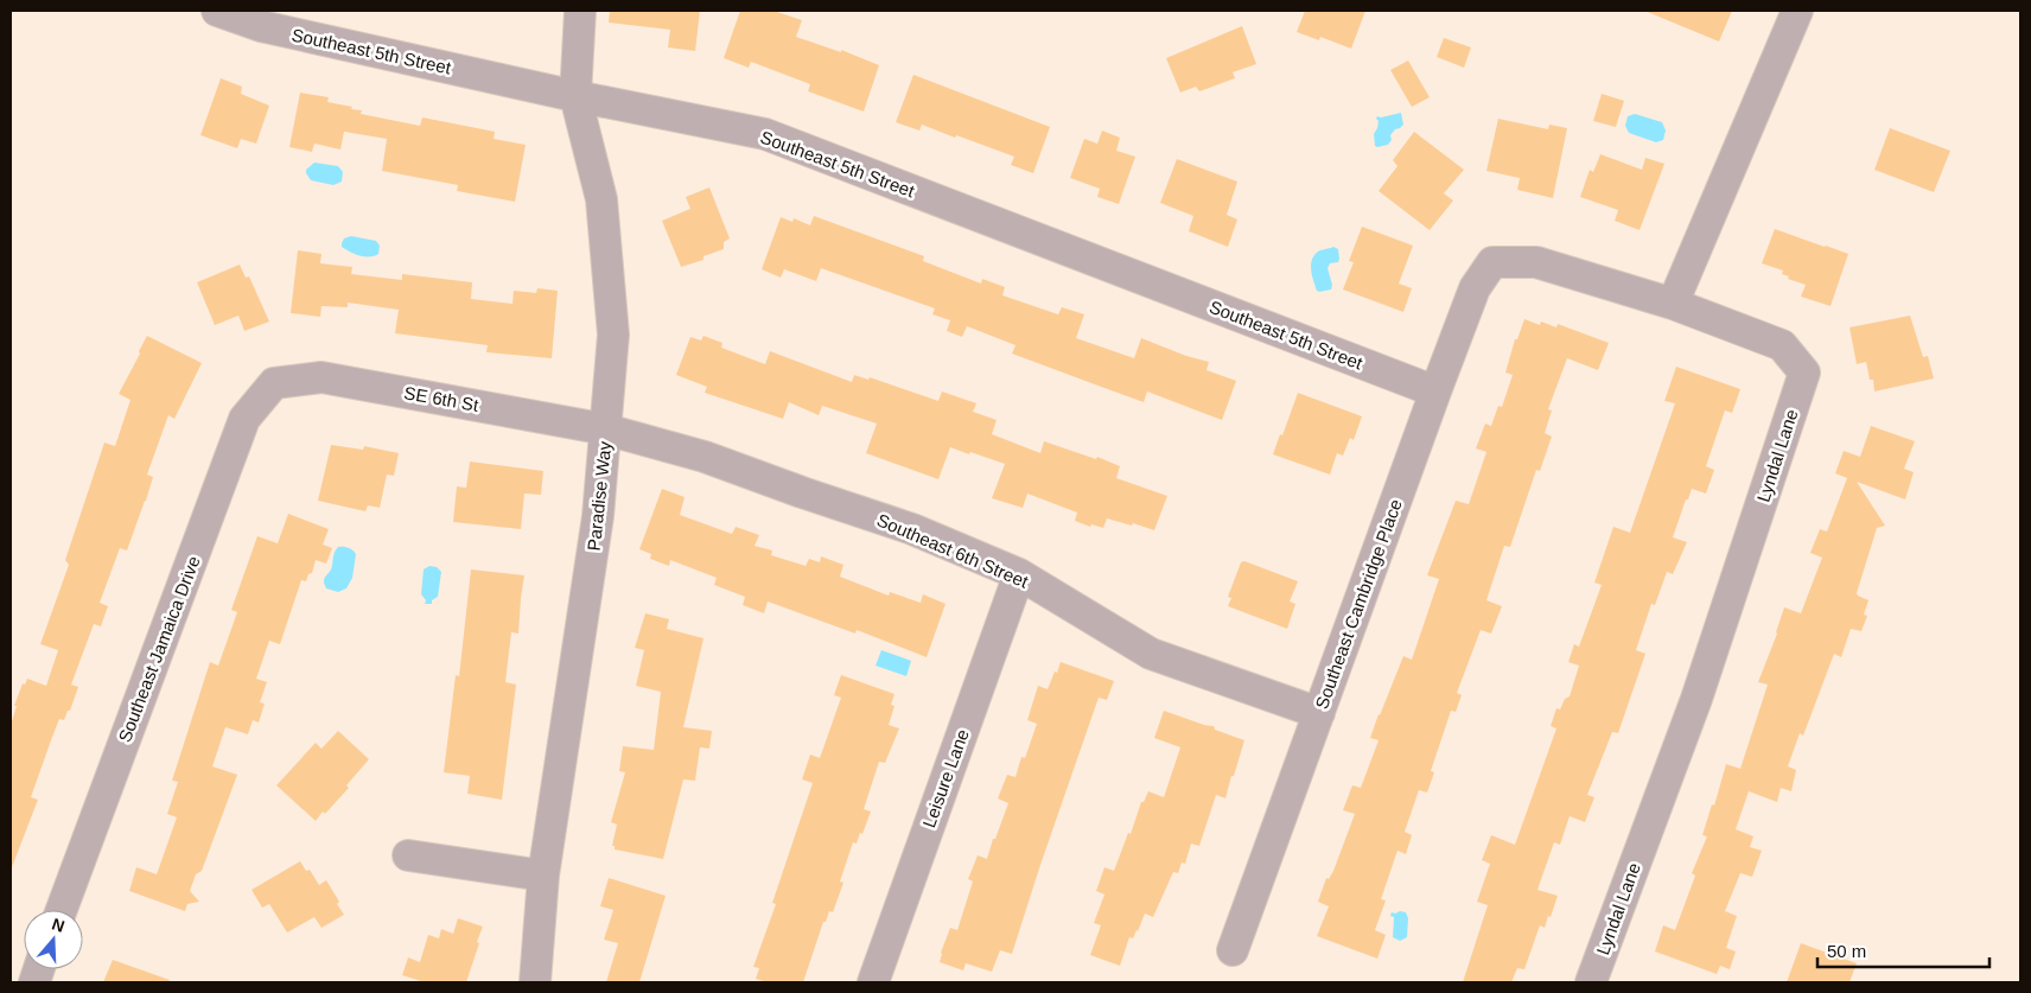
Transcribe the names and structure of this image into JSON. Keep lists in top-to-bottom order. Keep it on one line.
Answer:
{"streets":{"street":["Southeast 5th Street","SE 6th St","Lyndal Lane","Paradise Way","Southeast 6th Street","Southeast Cambridge Place","Southeast Jamaica Drive","Leisure Lane"]},"crossings":[["Southeast 5th Street","Paradise Way"],["Southeast 5th Street","Southeast Cambridge Place"],["SE 6th St","Paradise Way"],["SE 6th St","Southeast 6th Street"],["SE 6th St","Southeast Jamaica Drive"],["Lyndal Lane","Southeast Cambridge Place"],["Paradise Way","Southeast 6th Street"],["Southeast 6th Street","Southeast Cambridge Place"],["Southeast 6th Street","Leisure Lane"]],"scale_bar":"50 m","north":"top"}
